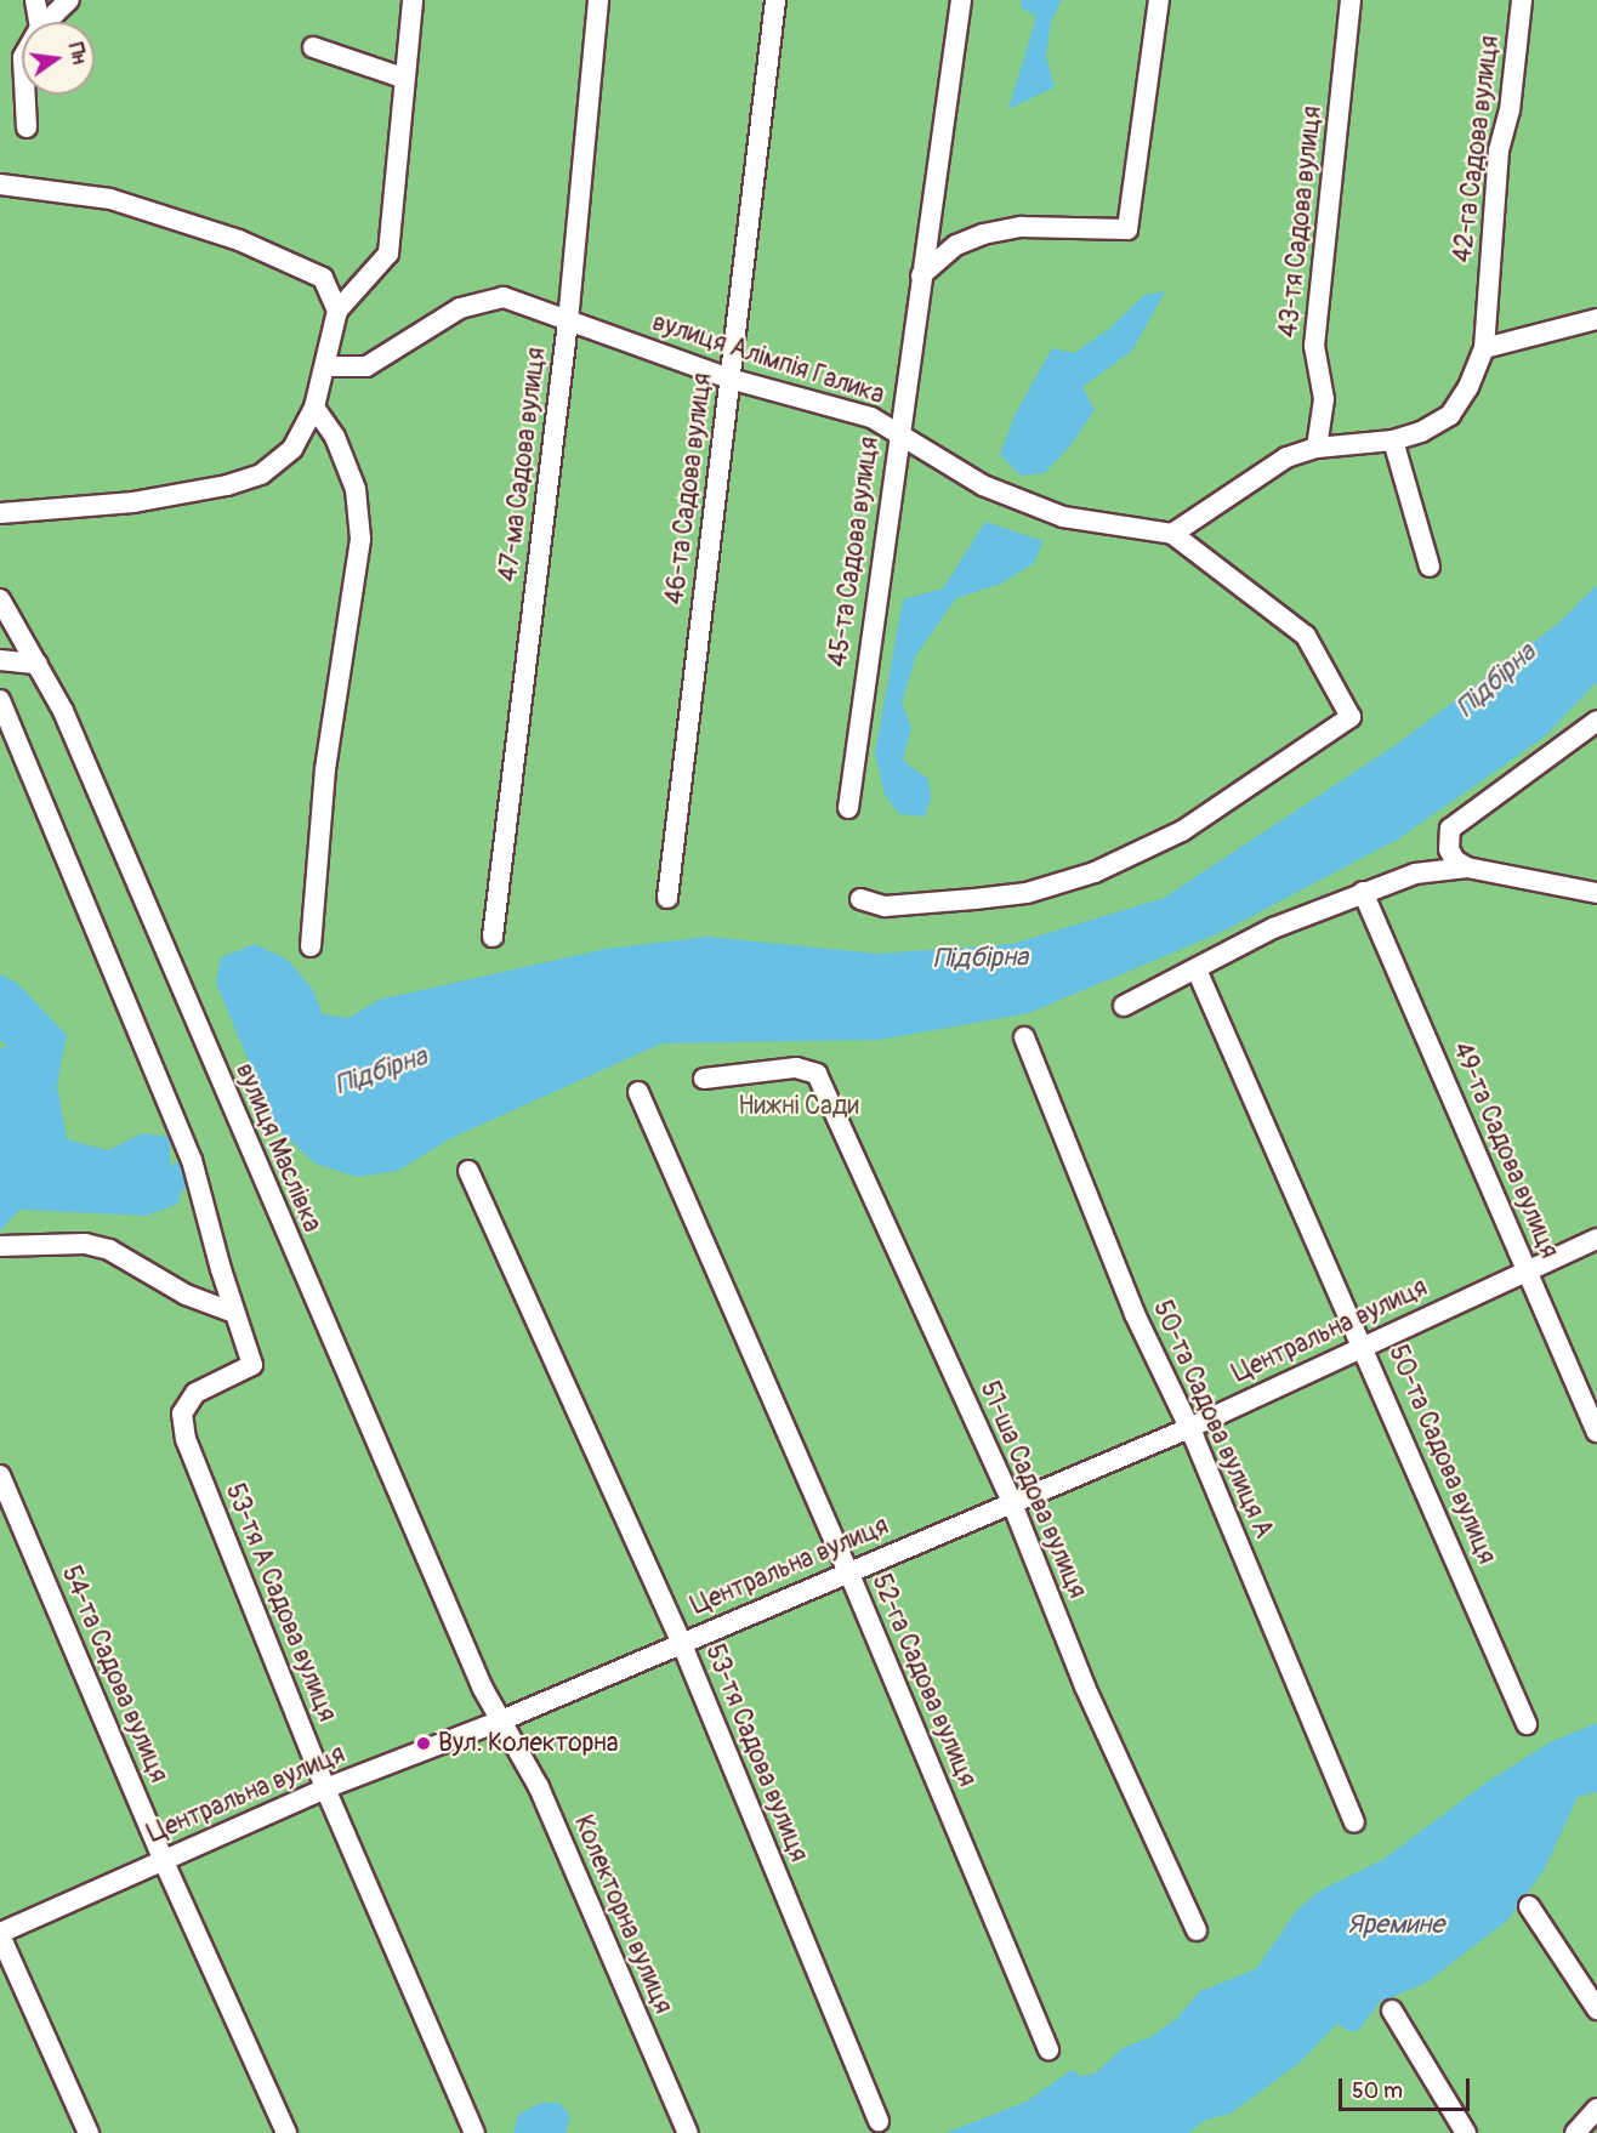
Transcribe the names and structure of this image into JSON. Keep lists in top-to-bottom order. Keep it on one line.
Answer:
{"streets":{"street":["42-га Садова вулиця","43-тя Садова вулиця","вулиця Алімпія Галика","47-ма Садова вулиця","46-та Садова вулиця","45-та Садова вулиця","вулиця Маслівка","49-та Садова вулиця","Центральна вулиця","50-та Садова вулиця А","50-та Садова вулиця","51-ша Садова вулиця","53-тя А Садова вулиця","54-та Садова вулиця","52-га Садова вулиця","53-тя Садова вулиця","Колекторна вулиця"]},"crossings":[["вулиця Алімпія Галика","47-ма Садова вулиця"],["вулиця Алімпія Галика","46-та Садова вулиця"],["вулиця Алімпія Галика","45-та Садова вулиця"],["вулиця Маслівка","Центральна вулиця"],["вулиця Маслівка","Колекторна вулиця"],["49-та Садова вулиця","Центральна вулиця"],["Центральна вулиця","50-та Садова вулиця А"],["Центральна вулиця","50-та Садова вулиця"],["Центральна вулиця","51-ша Садова вулиця"],["Центральна вулиця","53-тя А Садова вулиця"],["Центральна вулиця","54-та Садова вулиця"],["Центральна вулиця","52-га Садова вулиця"],["Центральна вулиця","53-тя Садова вулиця"],["Центральна вулиця","Колекторна вулиця"]],"water":["Підбірна","Яремине"],"parks":["Нижні Сади"],"places":["Вул. Колекторна"],"scale_bar":"50 m","north":"right"}
